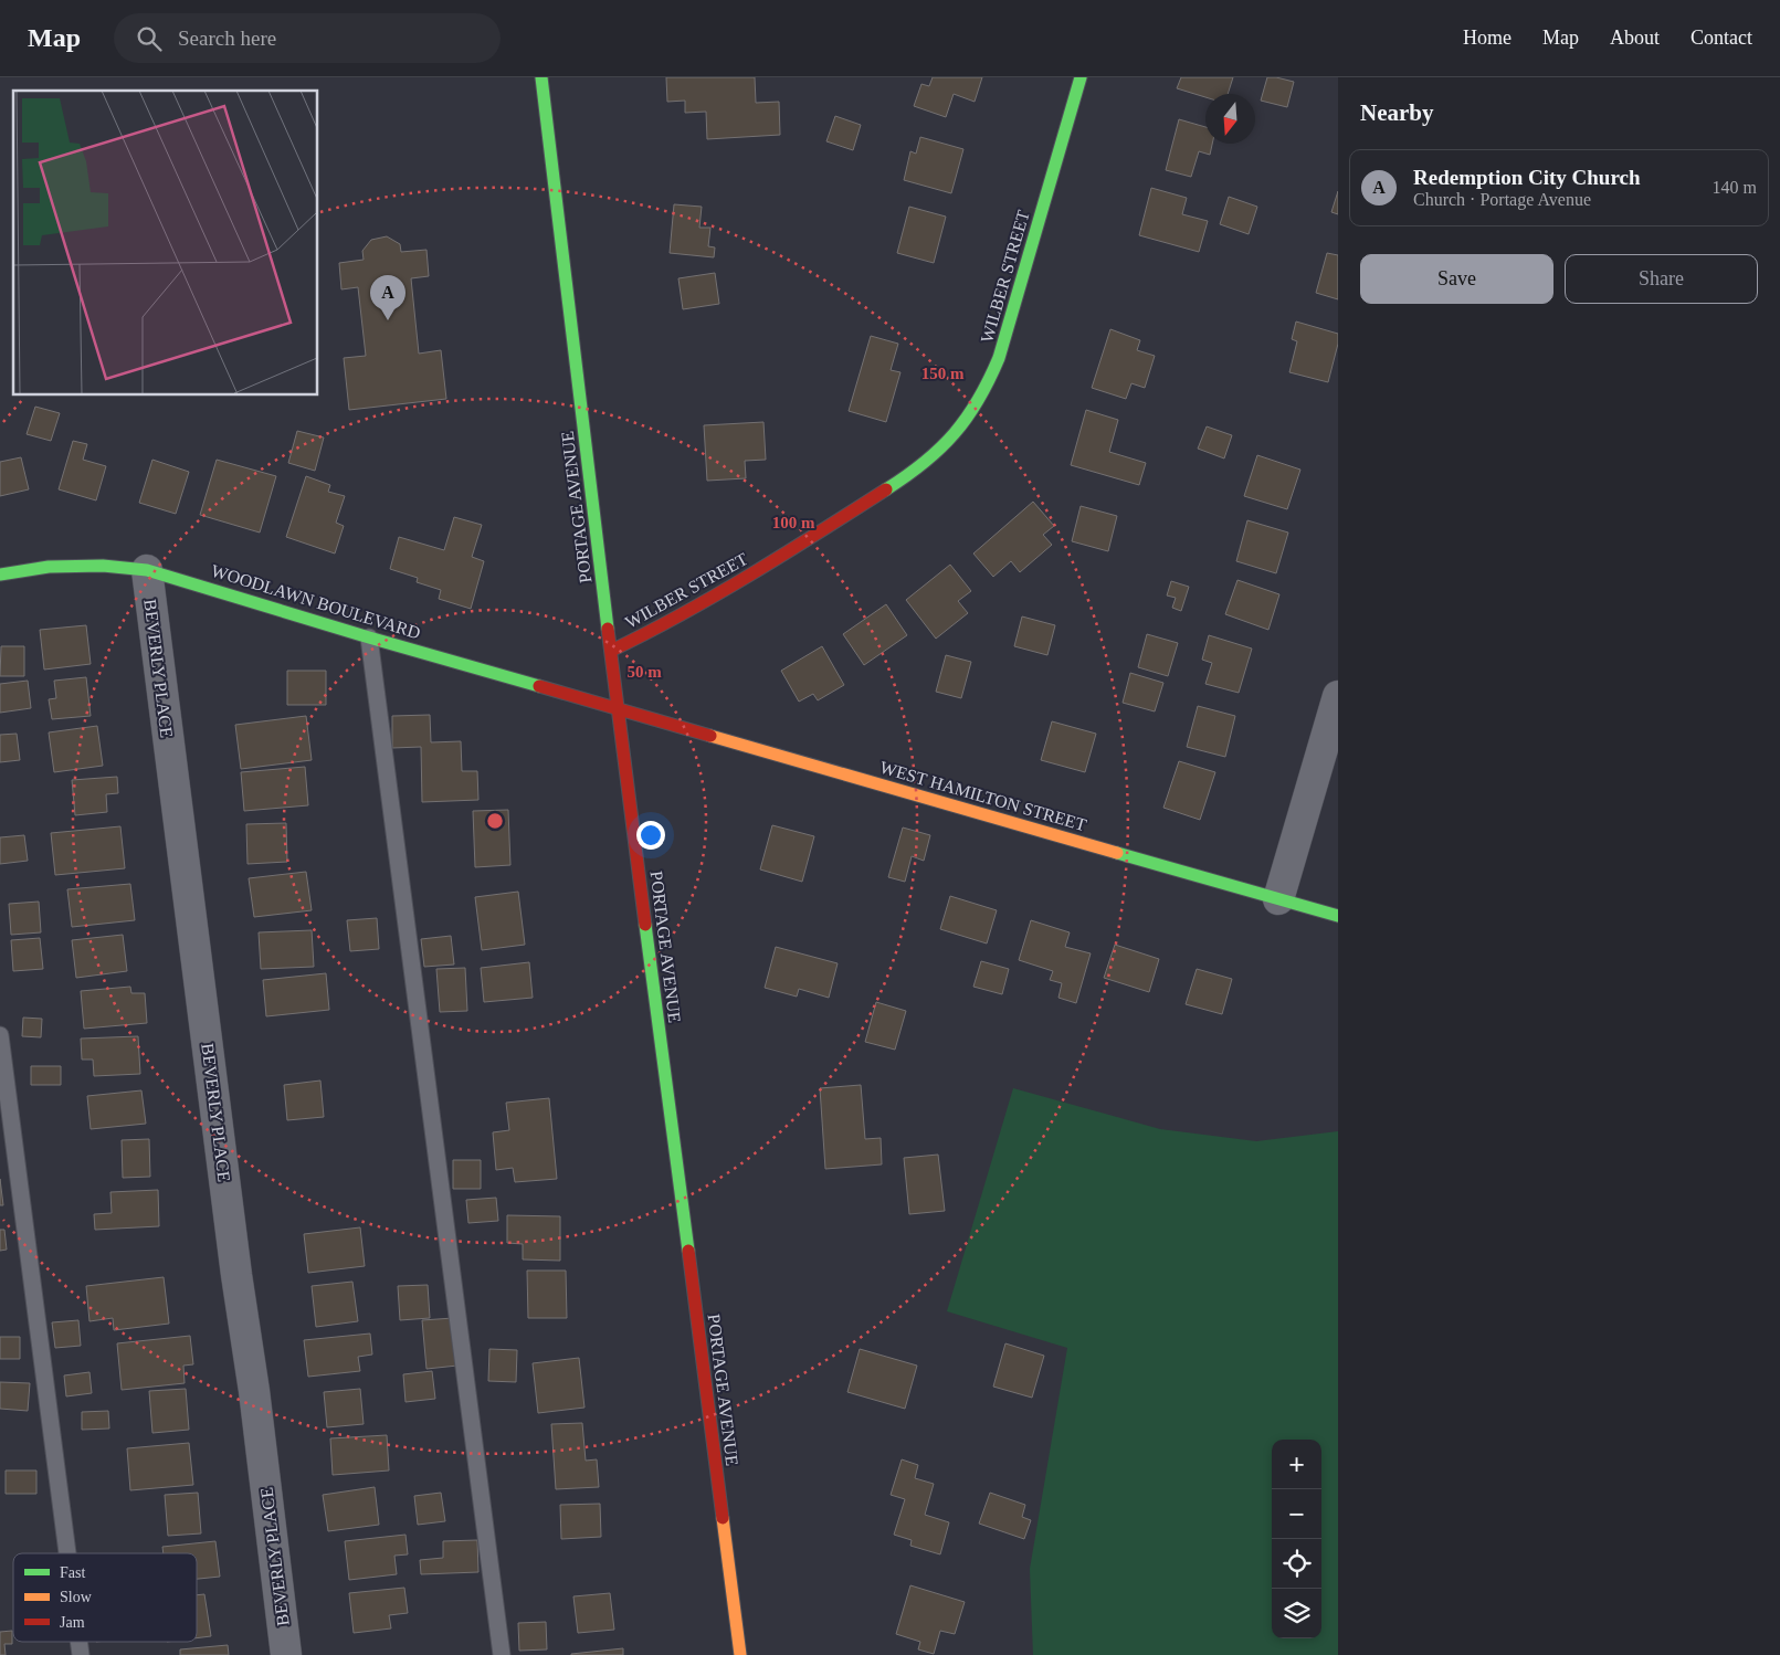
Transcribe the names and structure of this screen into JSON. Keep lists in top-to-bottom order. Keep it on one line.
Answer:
{"streets":{"street":["WILBER STREET","PORTAGE AVENUE","WOODLAWN BOULEVARD","BEVERLY PLACE","WEST HAMILTON STREET"]},"crossings":[["WILBER STREET","PORTAGE AVENUE"],["PORTAGE AVENUE","WOODLAWN BOULEVARD"],["PORTAGE AVENUE","WEST HAMILTON STREET"],["WOODLAWN BOULEVARD","BEVERLY PLACE"],["WOODLAWN BOULEVARD","WEST HAMILTON STREET"]],"legend":["Fast","Slow","Jam"],"north":"bottom","page":{"header":"Map","search":"Search here","nav":["Home","Map","About","Contact"],"heading":"Nearby","list":[{"mark":"A","name":"Redemption City Church","note":"Church · Portage Avenue","value":"140 m"}],"buttons":["Save","Share"],"pins":"A","map_buttons":["+","−"]},"rings":["150 m","100 m","50 m"]}
